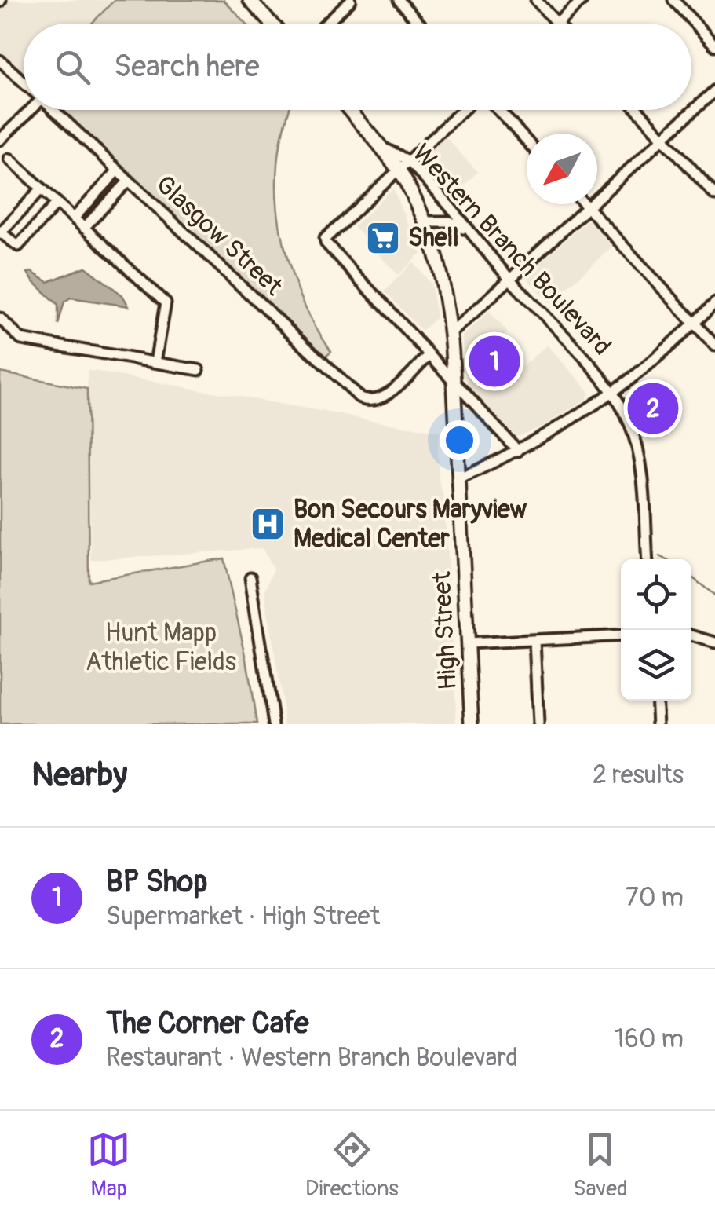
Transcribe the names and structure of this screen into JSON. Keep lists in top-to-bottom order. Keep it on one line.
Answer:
{"streets":{"main road":["High Street"],"street":["Glasgow Street","Western Branch Boulevard"]},"crossings":[["Western Branch Boulevard","High Street"]],"parks":["Hunt Mapp Athletic Fields"],"places":{"supermarket":["Shell"],"hospital":["Bon Secours Maryview Medical Center"]},"north":"bottom left","page":{"search":"Search here","pins":["1","2"],"heading":["Nearby","2 results"],"list":[{"mark":"1","name":"BP Shop","note":"Supermarket · High Street","value":"70 m"},{"mark":"2","name":"The Corner Cafe","note":"Restaurant · Western Branch Boulevard","value":"160 m"}],"nav":["Map","Directions","Saved"]}}
